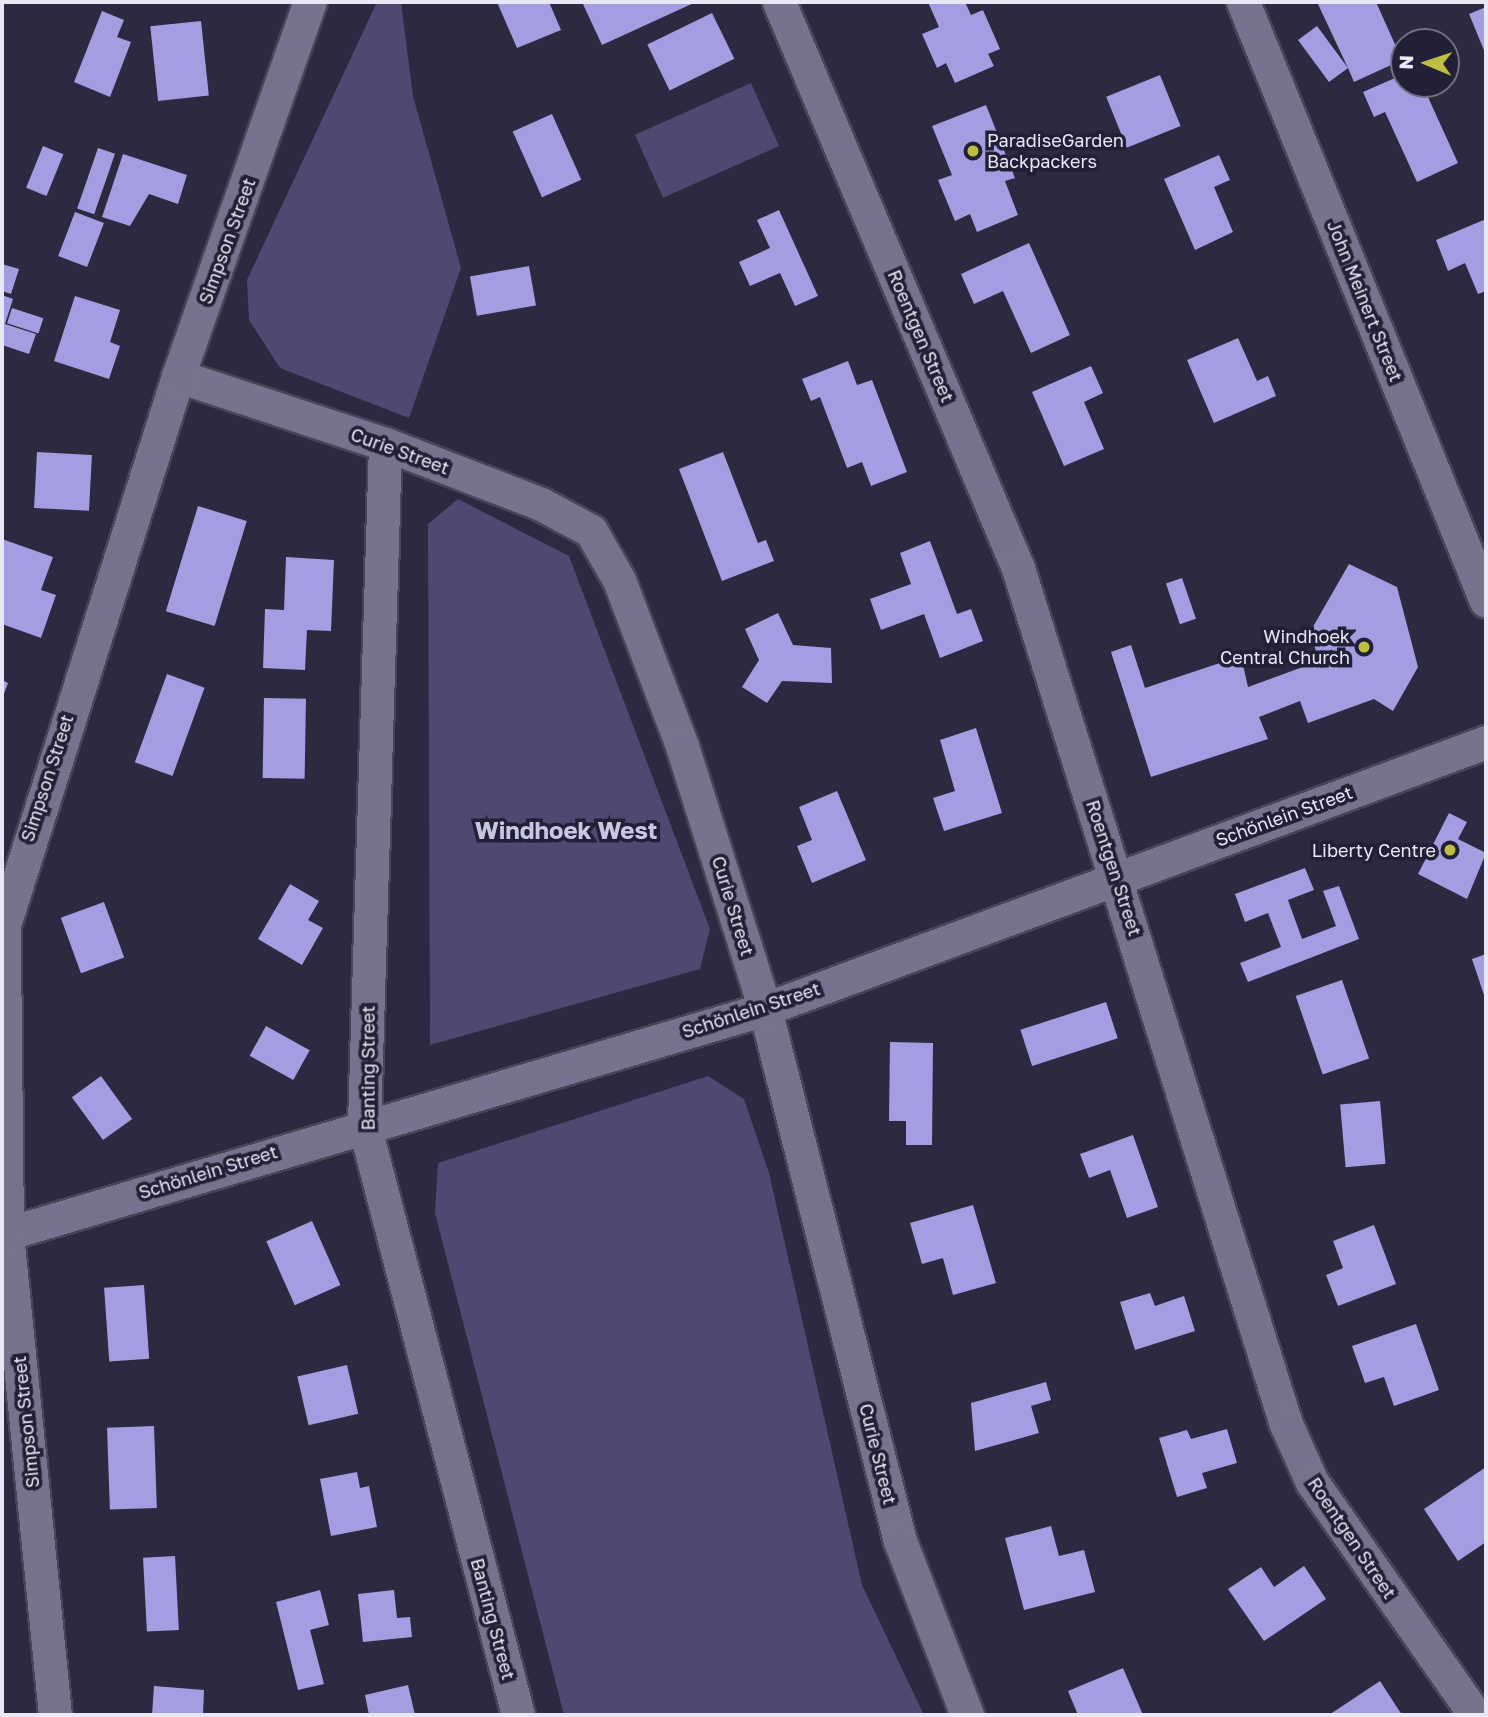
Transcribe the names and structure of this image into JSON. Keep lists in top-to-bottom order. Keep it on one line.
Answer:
{"streets":{"street":["Simpson Street","John Meinert Street","Roentgen Street","Curie Street","Schönlein Street","Banting Street"]},"crossings":[["Simpson Street","Curie Street"],["Simpson Street","Schönlein Street"],["Roentgen Street","Schönlein Street"],["Curie Street","Schönlein Street"],["Curie Street","Banting Street"],["Schönlein Street","Banting Street"]],"districts":["Windhoek West"],"places":["ParadiseGarden Backpackers","Windhoek Central Church","Liberty Centre"],"north":"left"}
